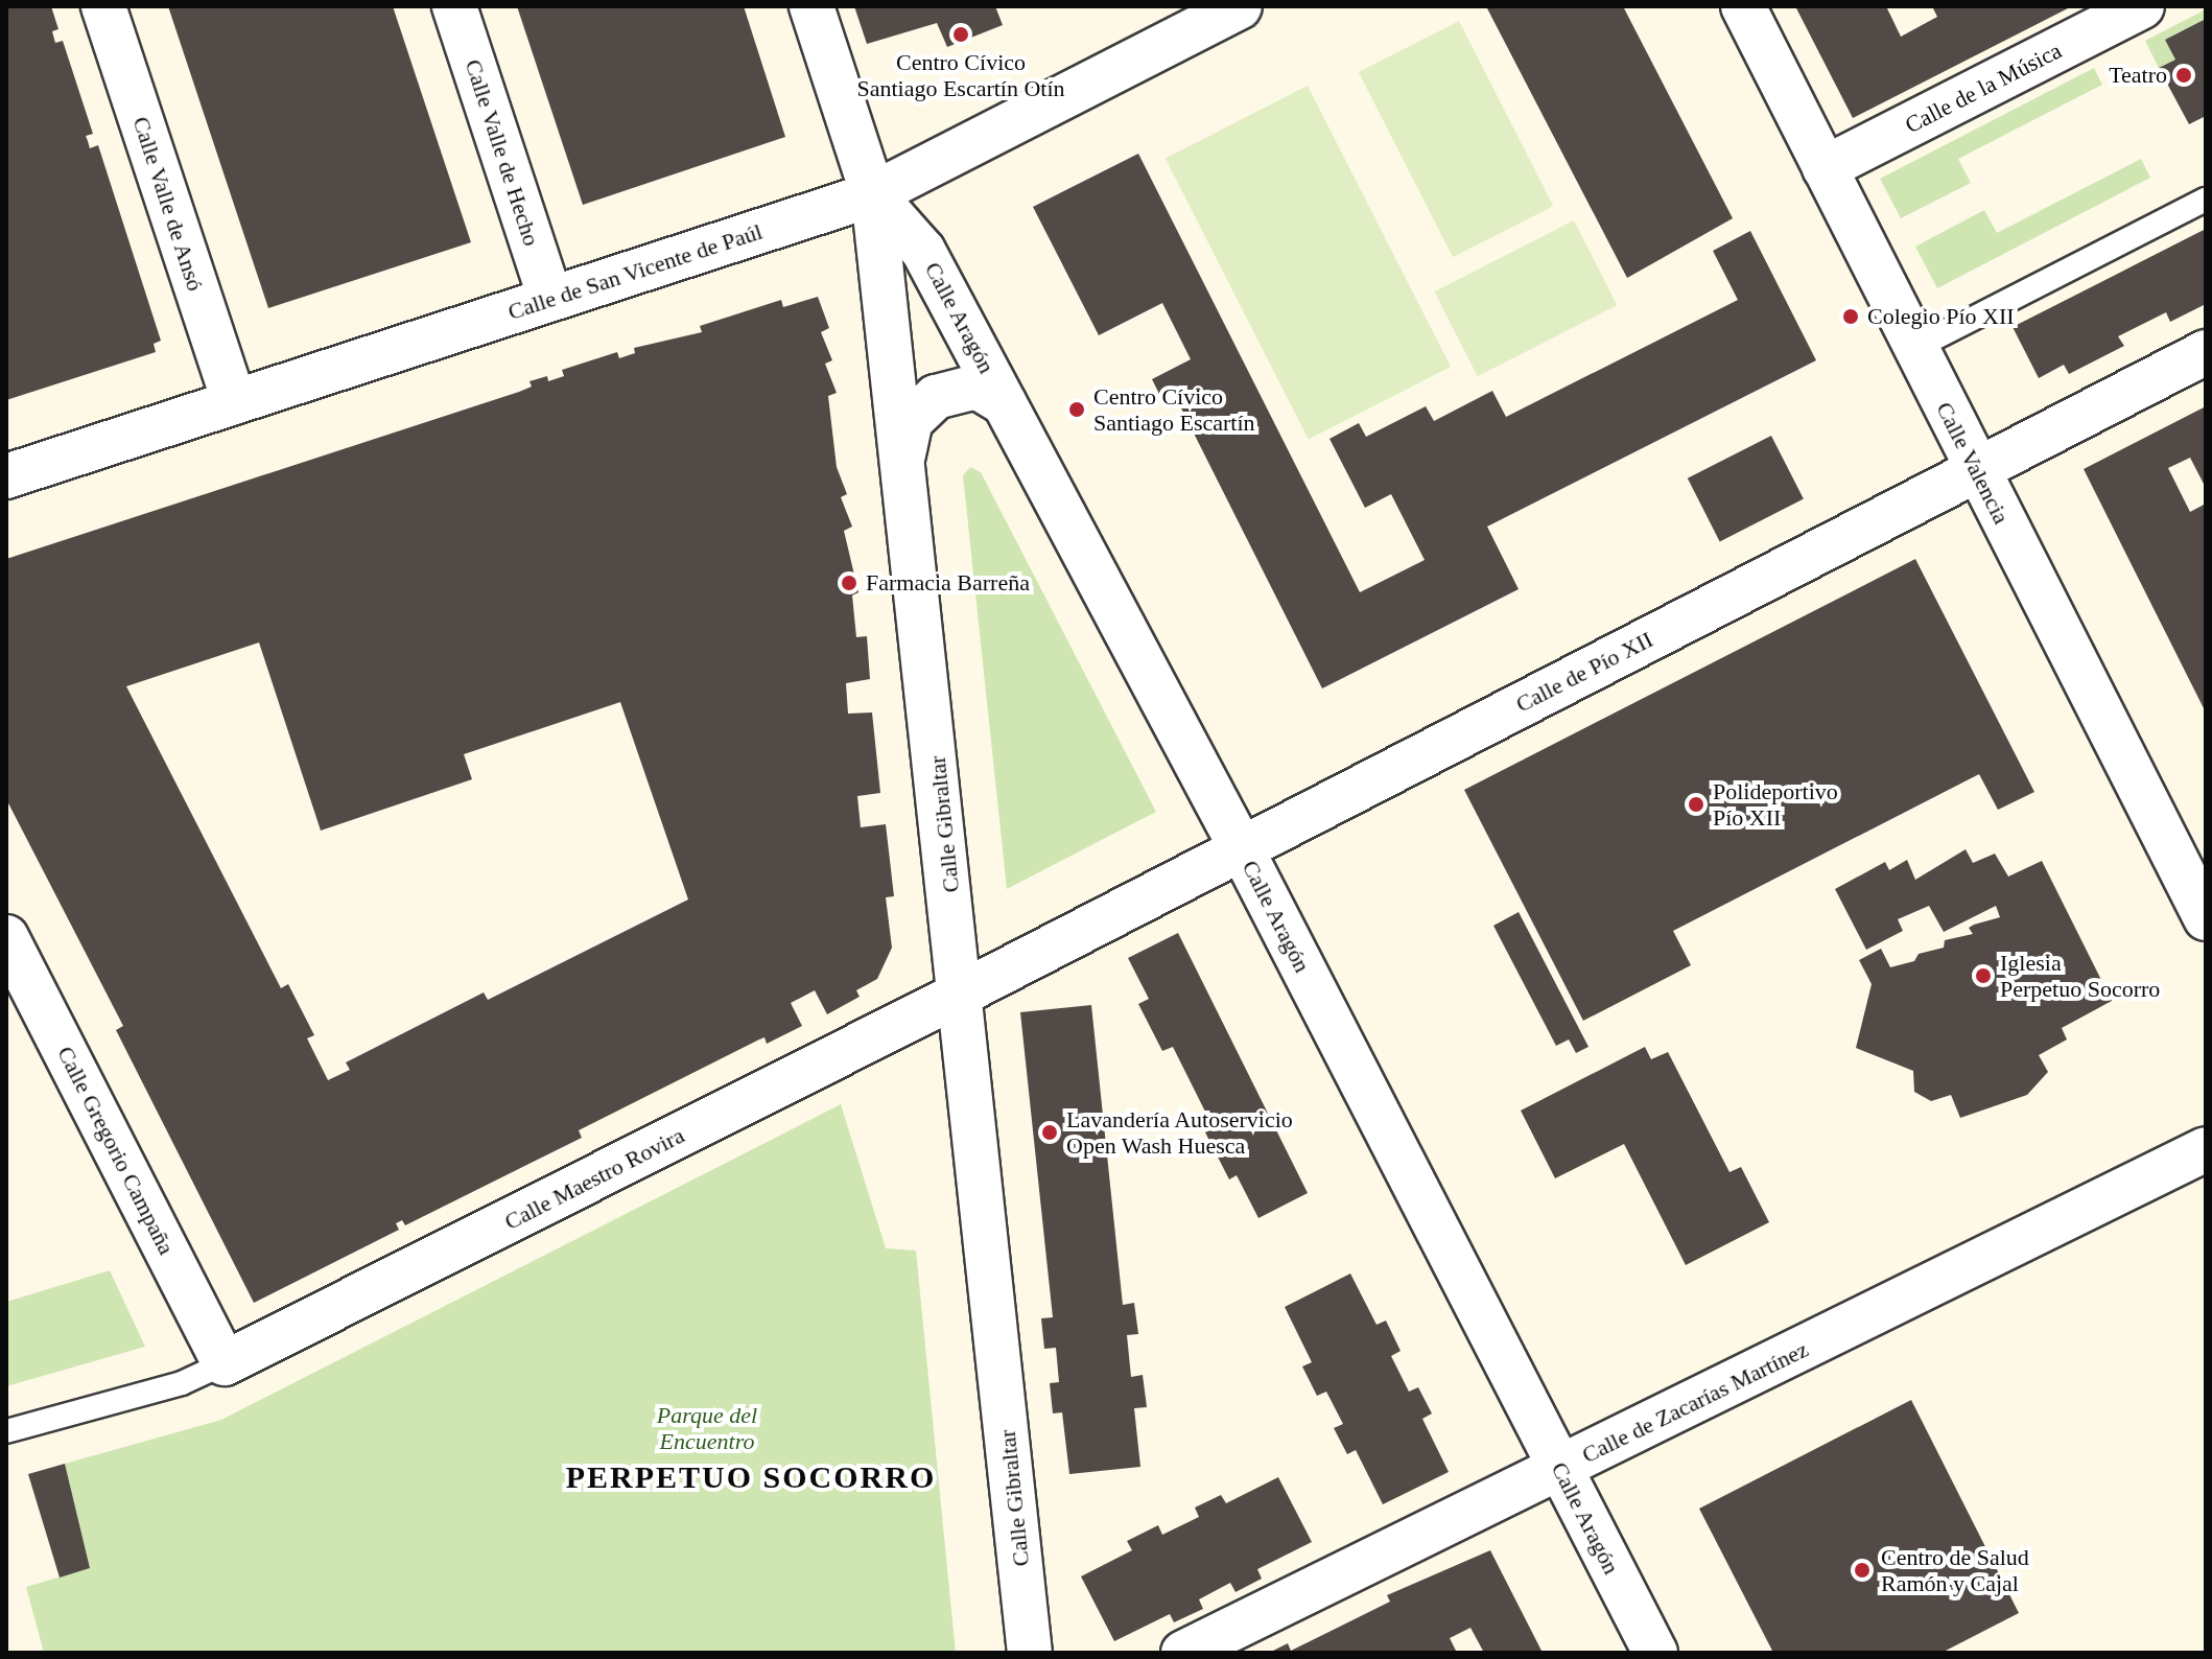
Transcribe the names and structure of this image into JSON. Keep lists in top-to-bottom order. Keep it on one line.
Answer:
{"streets":{"street":["Calle de la Música","Calle Valle de Hecho","Calle Valle de Ansó","Calle de San Vicente de Paúl","Calle Aragón","Calle Valencia","Calle de Pío XII","Calle Gibraltar","Calle Gregorio Campaña","Calle Maestro Rovira","Calle de Zacarías Martínez"]},"crossings":[["Calle de la Música","Calle Valencia"],["Calle Valle de Hecho","Calle de San Vicente de Paúl"],["Calle Valle de Ansó","Calle de San Vicente de Paúl"],["Calle de San Vicente de Paúl","Calle Aragón"],["Calle de San Vicente de Paúl","Calle Gibraltar"],["Calle Aragón","Calle de Pío XII"],["Calle Aragón","Calle Gibraltar"],["Calle Aragón","Calle de Zacarías Martínez"],["Calle Valencia","Calle de Pío XII"],["Calle de Pío XII","Calle Gibraltar"],["Calle de Pío XII","Calle Maestro Rovira"],["Calle Gibraltar","Calle Maestro Rovira"],["Calle Gregorio Campaña","Calle Maestro Rovira"]],"districts":["PERPETUO SOCORRO"],"parks":["Parque del Encuentro"],"places":["Centro Cívico Santiago Escartín Otín","Teatro","Colegio Pío XII","Centro Cívico Santiago Escartín","Farmacia Barreña","Polideportivo Pío XII","Iglesia Perpetuo Socorro","Lavandería Autoservicio Open Wash Huesca","Centro de Salud Ramón y Cajal"]}
